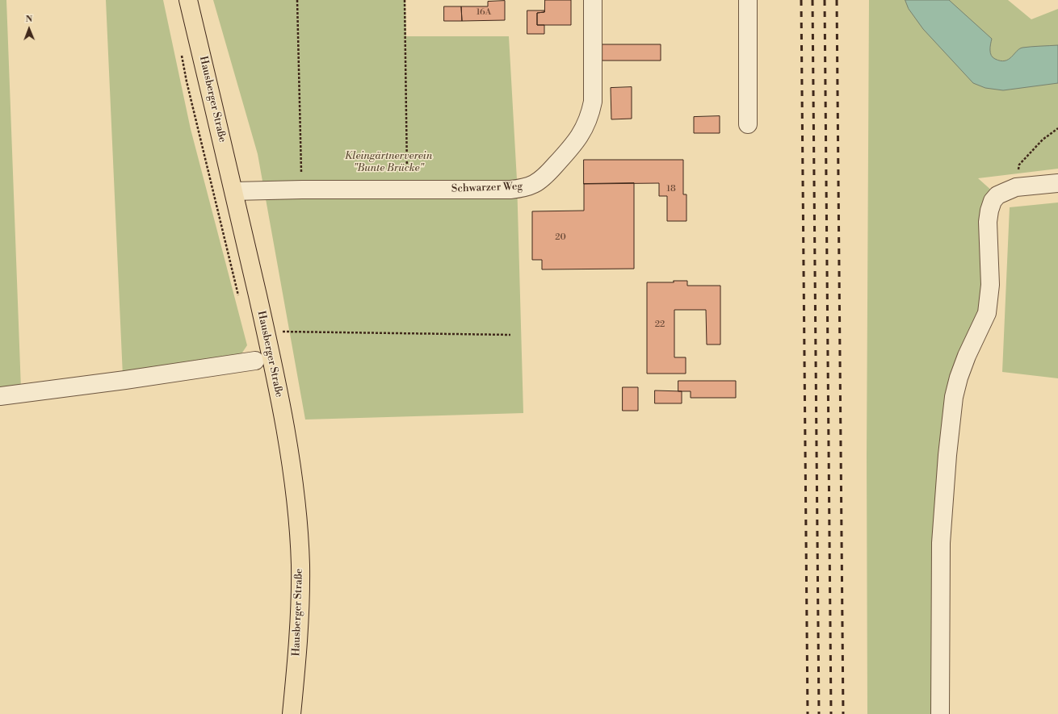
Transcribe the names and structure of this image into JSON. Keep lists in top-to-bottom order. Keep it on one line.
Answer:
{"streets":{"main road":["Hausberger Straße"],"street":["Schwarzer Weg"]},"crossings":[["Hausberger Straße","Schwarzer Weg"]],"parks":["Kleingärtnerverein \"Bunte Brücke\""],"house_numbers":["16A","18","20","22"],"north":"top"}
